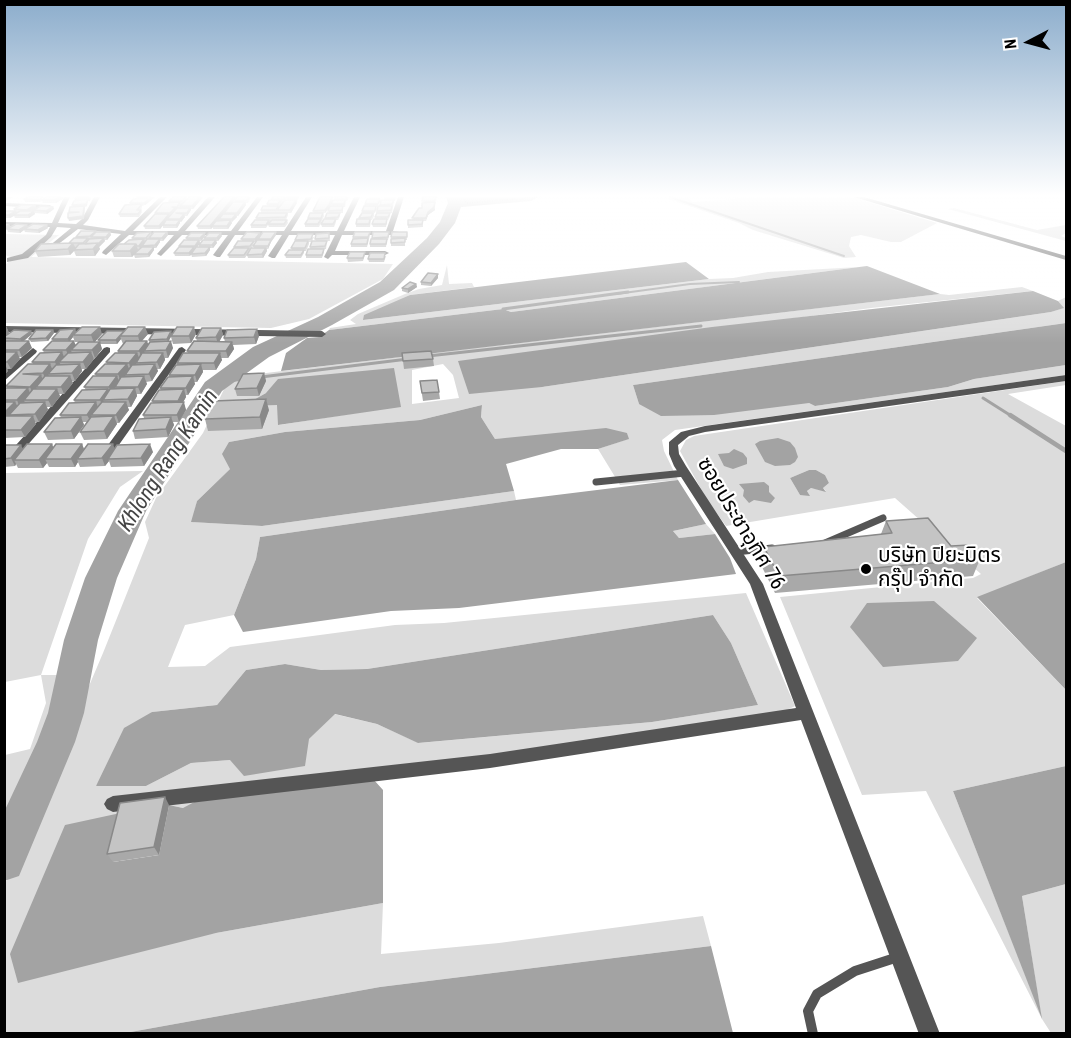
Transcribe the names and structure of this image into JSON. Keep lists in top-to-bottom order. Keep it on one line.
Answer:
{"streets":{"street":["ซอยประชาอุทิศ 76"]},"water":["Khlong Rang Kamin"],"places":["บริษัท ปิยะมิตร กรุ๊ป จำกัด"],"north":"left"}
